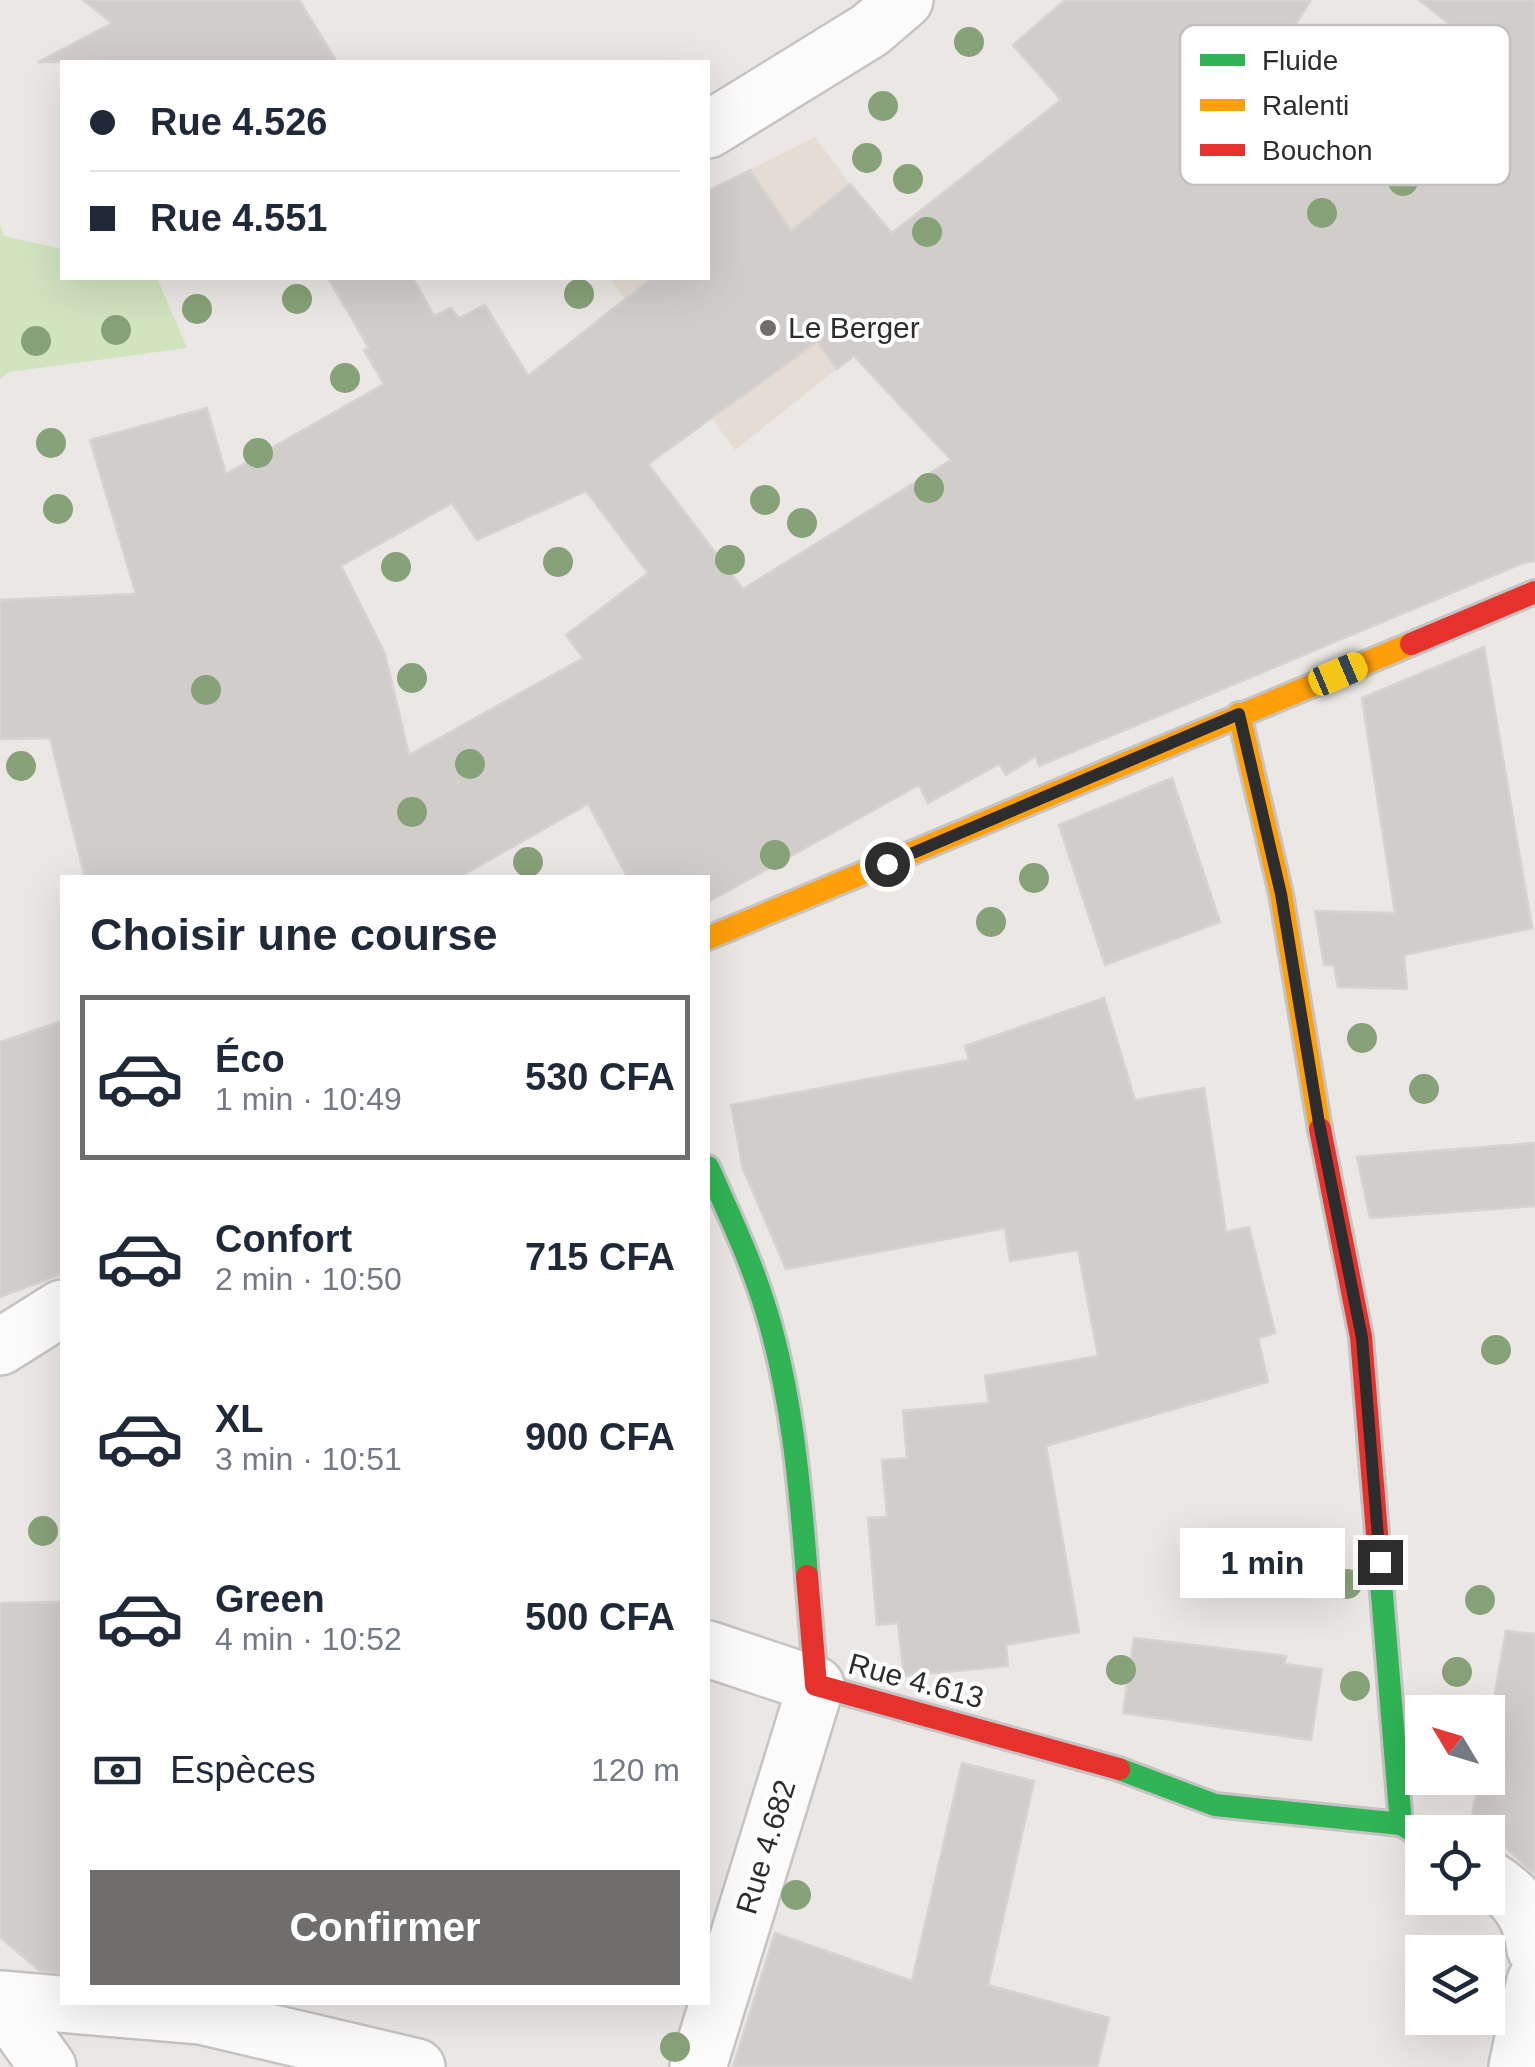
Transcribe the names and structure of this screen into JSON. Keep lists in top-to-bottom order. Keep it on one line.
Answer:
{"streets":{"street":["Rue 4.613","Rue 4.682"]},"crossings":[["Rue 4.613","Rue 4.682"]],"places":["Le Berger"],"legend":["Fluide","Ralenti","Bouchon"],"north":"top left","page":{"banner":["Rue 4.526","Rue 4.551"],"heading":"Choisir une course","list":[{"name":"Éco","note":"1 min · 10:49","value":"530 CFA"},{"name":"Confort","note":"2 min · 10:50","value":"715 CFA"},{"name":"XL","note":"3 min · 10:51","value":"900 CFA"},{"name":"Green","note":"4 min · 10:52","value":"500 CFA"}],"bubble":"1 min","pay":["Espèces","120 m"],"buttons":"Confirmer"}}
